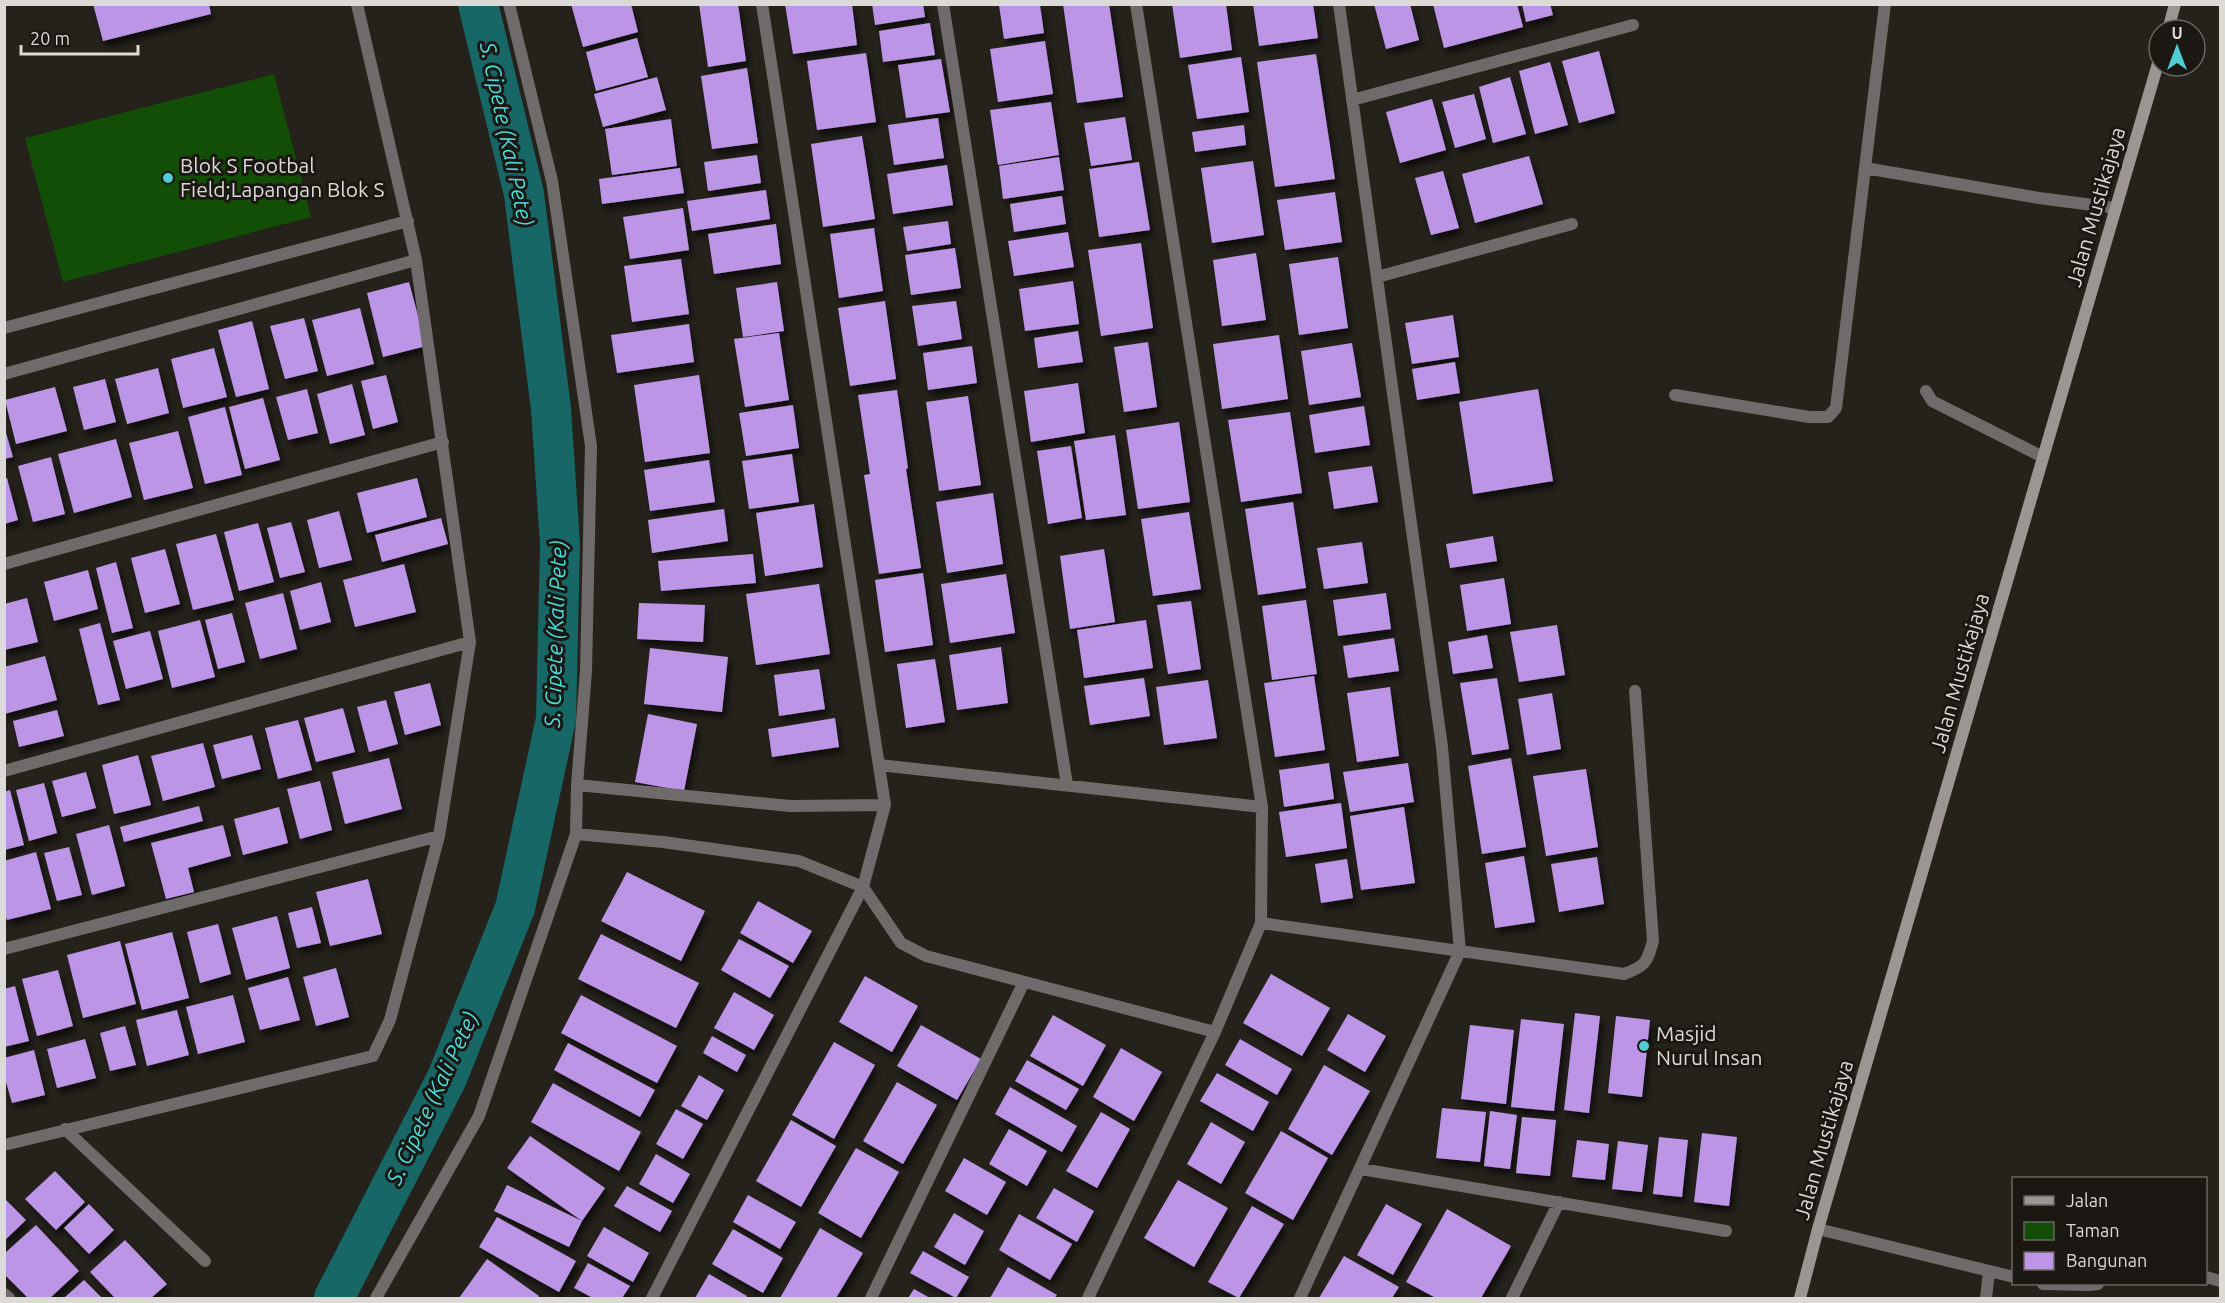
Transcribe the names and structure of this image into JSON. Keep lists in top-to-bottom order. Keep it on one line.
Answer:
{"streets":{"main road":["Jalan Mustikajaya"]},"water":["S. Cipete (Kali Pete)"],"places":["Blok S Footbal Field;Lapangan Blok S","Masjid Nurul Insan"],"legend":["Jalan","Taman","Bangunan"],"scale_bar":"20 m","north":"top"}
